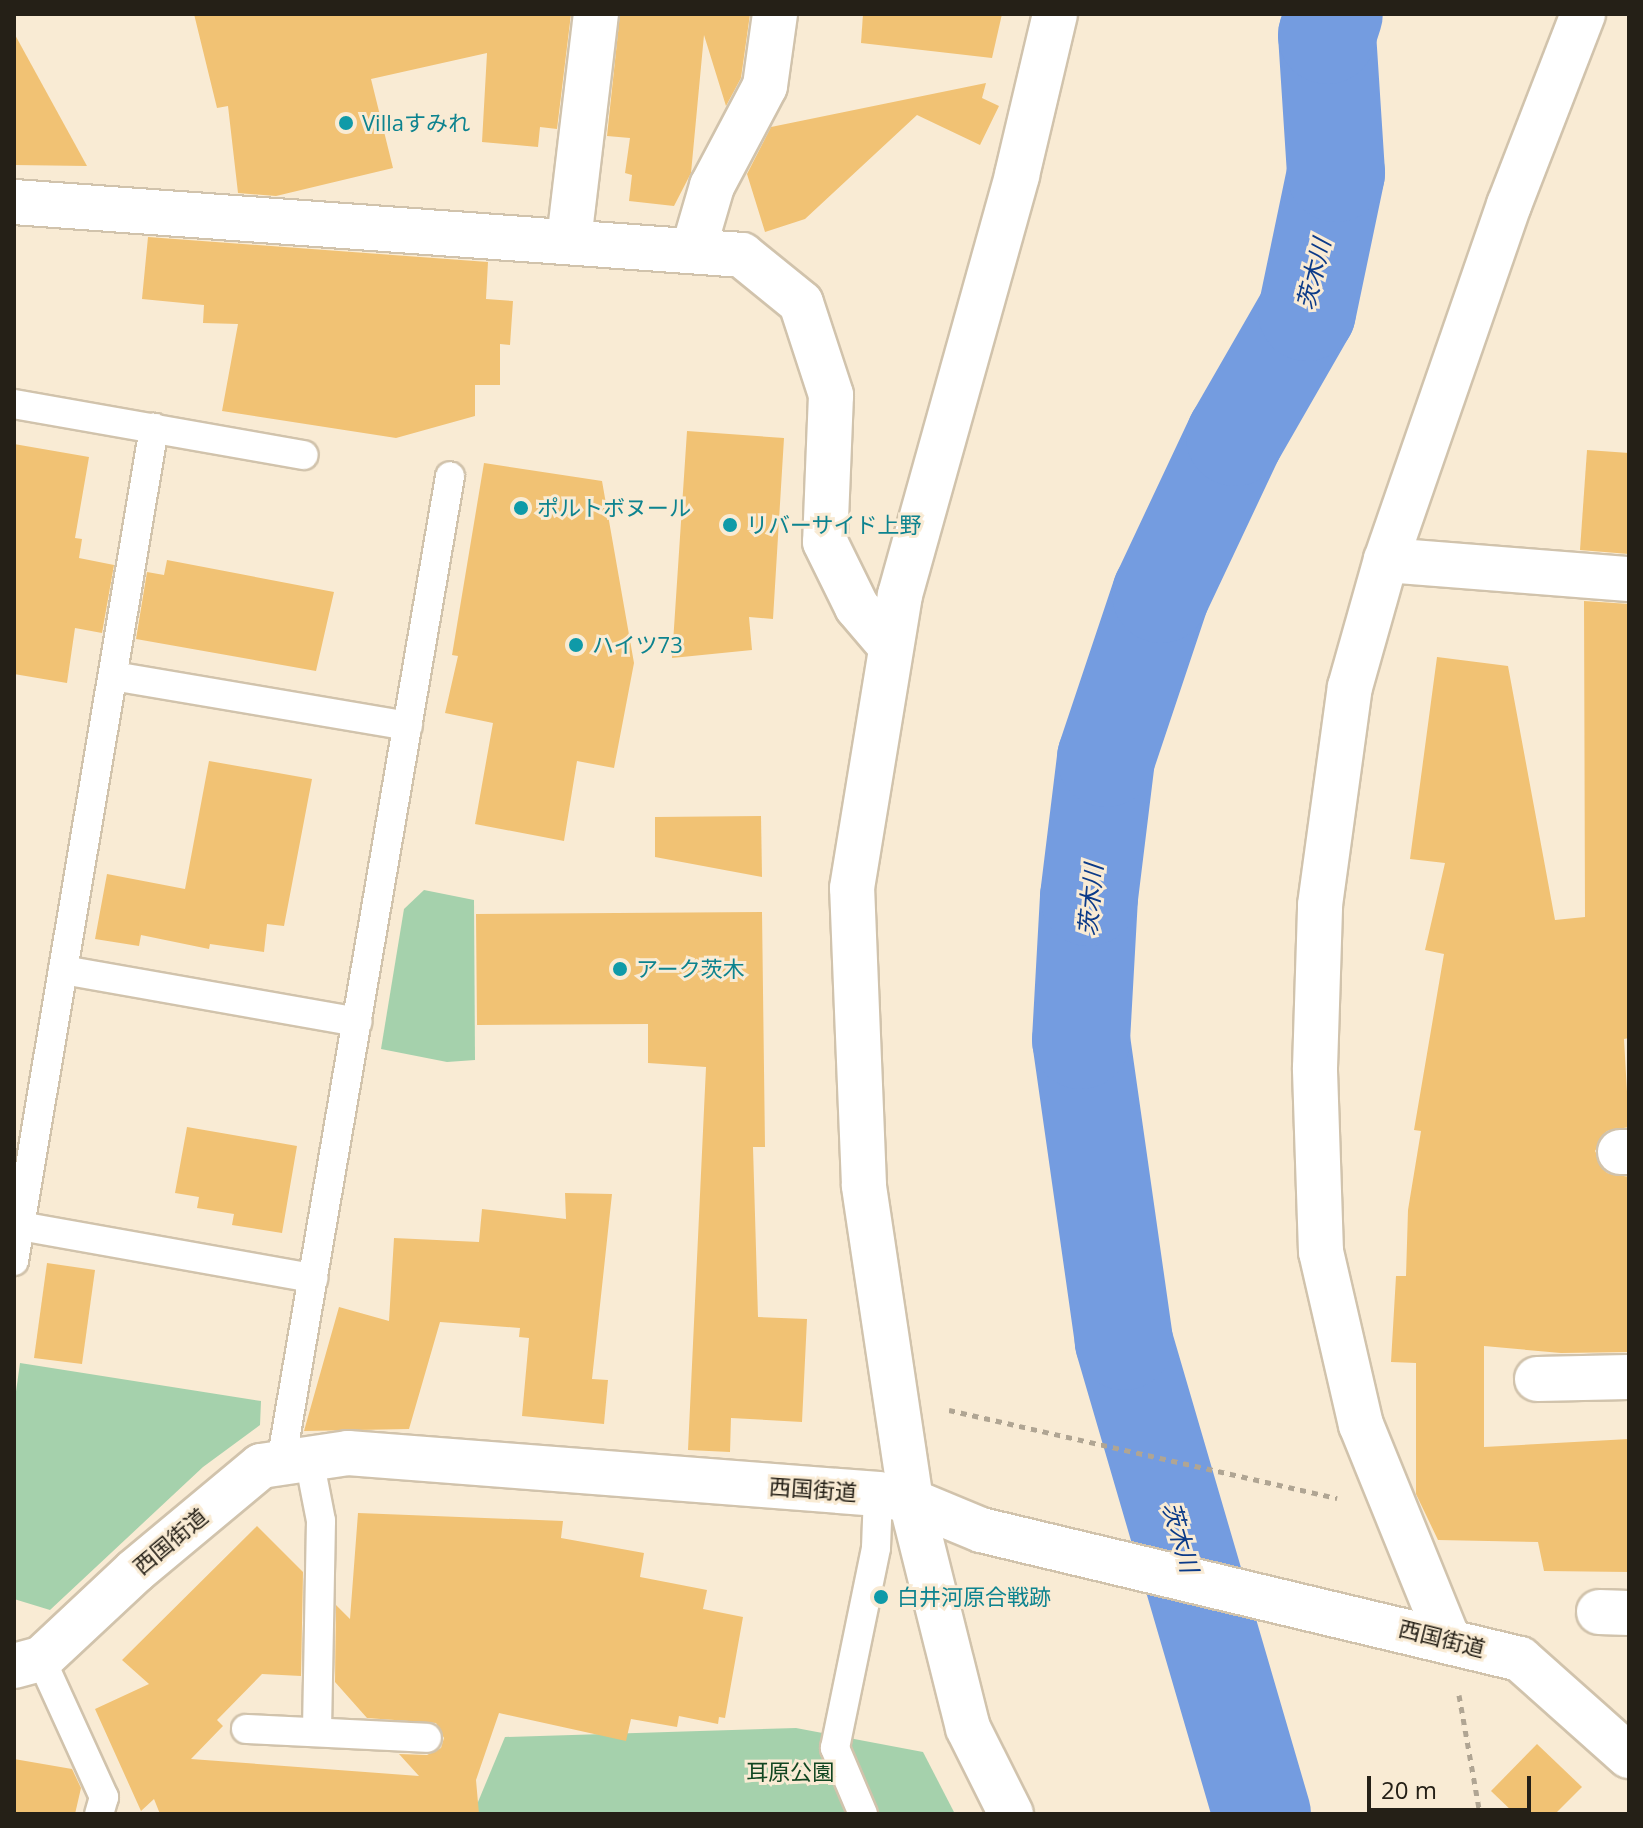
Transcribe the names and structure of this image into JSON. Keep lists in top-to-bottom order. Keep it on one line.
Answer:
{"streets":{"street":["西国街道"]},"water":["茨木川"],"parks":["耳原公園"],"places":["Villaすみれ","ポルトボヌール","リバーサイド上野","ハイツ73","アーク茨木","白井河原合戦跡"],"scale_bar":"20 m"}
